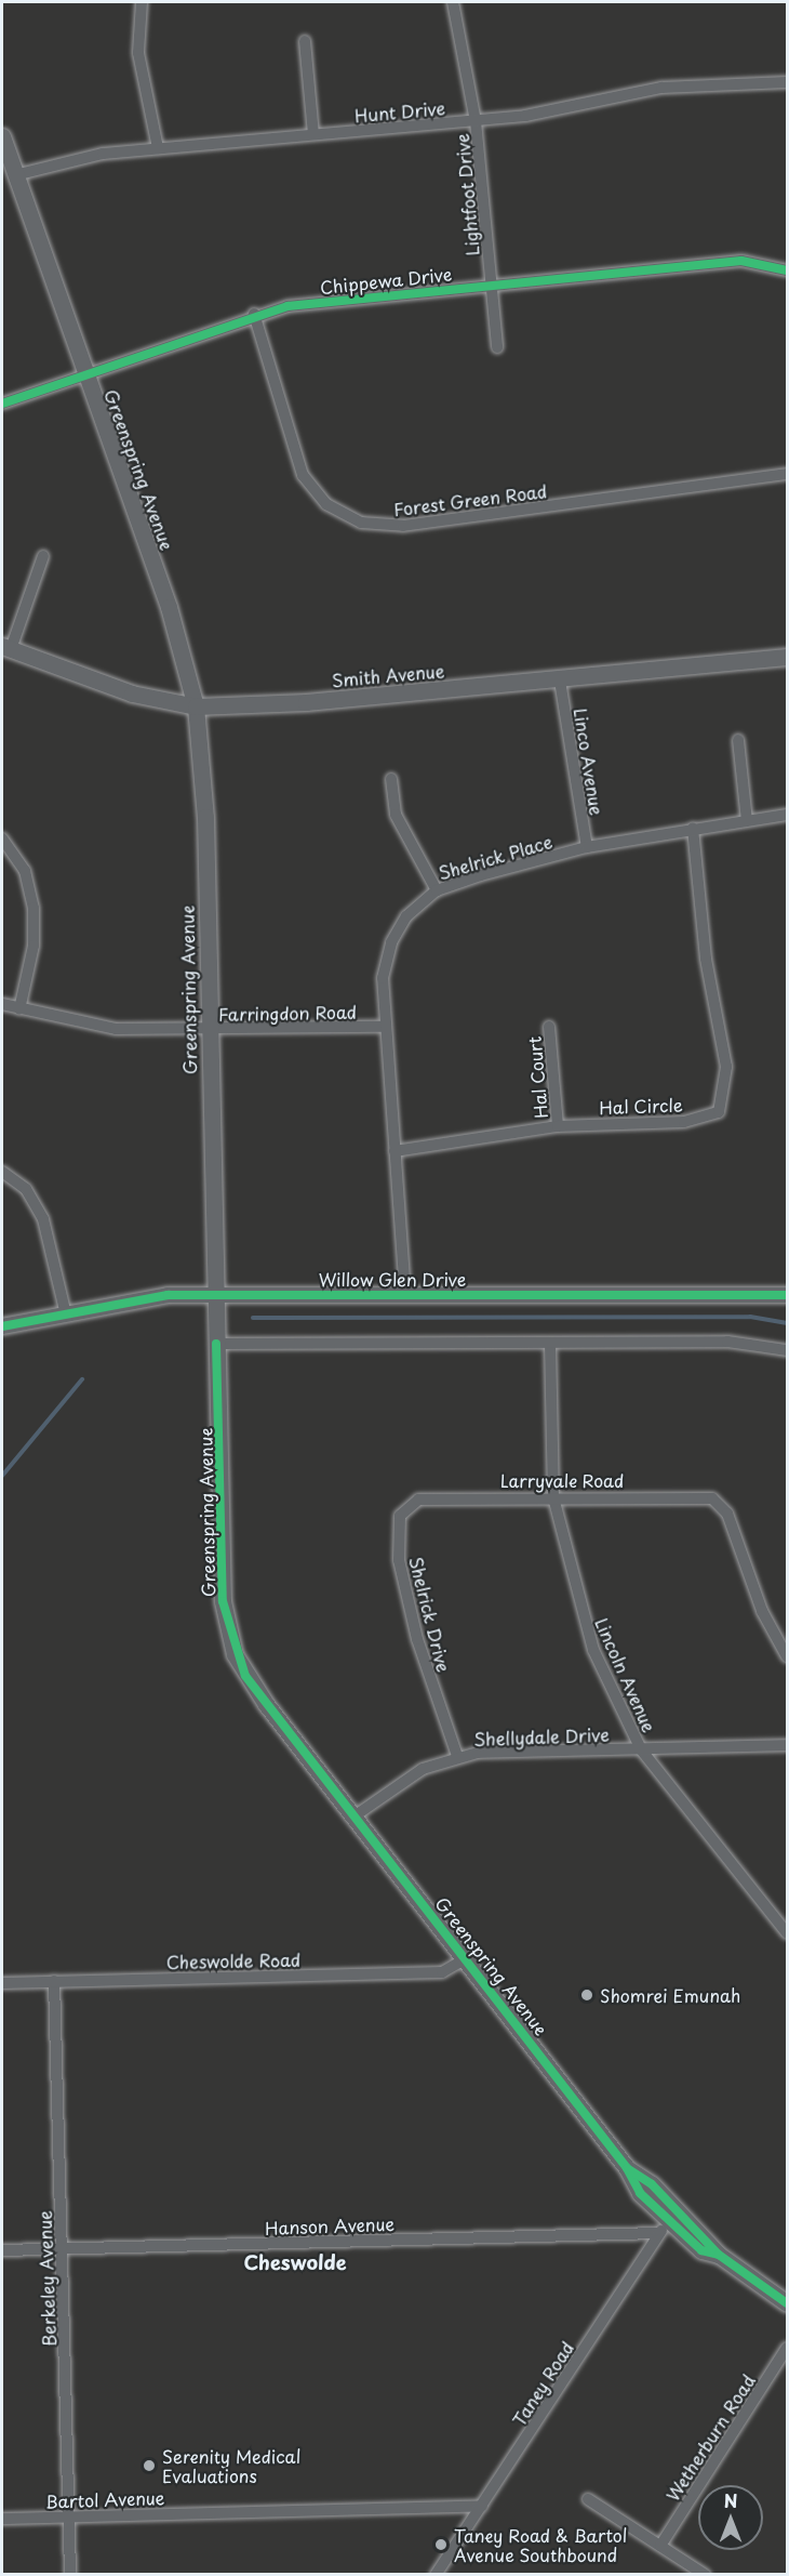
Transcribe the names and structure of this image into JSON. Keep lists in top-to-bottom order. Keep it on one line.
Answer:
{"streets":{"main road":["Greenspring Avenue","Smith Avenue"],"street":["Hunt Drive","Lightfoot Drive","Chippewa Drive","Forest Green Road","Linco Avenue","Shelrick Place","Farringdon Road","Hal Court","Hal Circle","Willow Glen Drive","Larryvale Road","Shelrick Drive","Lincoln Avenue","Shellydale Drive","Cheswolde Road","Hanson Avenue","Berkeley Avenue","Taney Road","Wetherburn Road","Bartol Avenue"]},"crossings":[["Hunt Drive","Lightfoot Drive"],["Hunt Drive","Greenspring Avenue"],["Lightfoot Drive","Chippewa Drive"],["Chippewa Drive","Greenspring Avenue"],["Chippewa Drive","Forest Green Road"],["Greenspring Avenue","Smith Avenue"],["Greenspring Avenue","Farringdon Road"],["Greenspring Avenue","Willow Glen Drive"],["Greenspring Avenue","Shellydale Drive"],["Greenspring Avenue","Cheswolde Road"],["Greenspring Avenue","Hanson Avenue"],["Greenspring Avenue","Taney Road"],["Smith Avenue","Linco Avenue"],["Linco Avenue","Shelrick Place"],["Shelrick Place","Farringdon Road"],["Shelrick Place","Hal Circle"],["Shelrick Place","Willow Glen Drive"],["Hal Court","Hal Circle"],["Larryvale Road","Shelrick Drive"],["Larryvale Road","Lincoln Avenue"],["Shelrick Drive","Shellydale Drive"],["Lincoln Avenue","Shellydale Drive"],["Cheswolde Road","Berkeley Avenue"],["Hanson Avenue","Berkeley Avenue"],["Hanson Avenue","Taney Road"],["Berkeley Avenue","Bartol Avenue"],["Taney Road","Bartol Avenue"]],"districts":["Cheswolde"],"places":["Shomrei Emunah","Serenity Medical Evaluations","Taney Road & Bartol Avenue Southbound"],"north":"top"}
